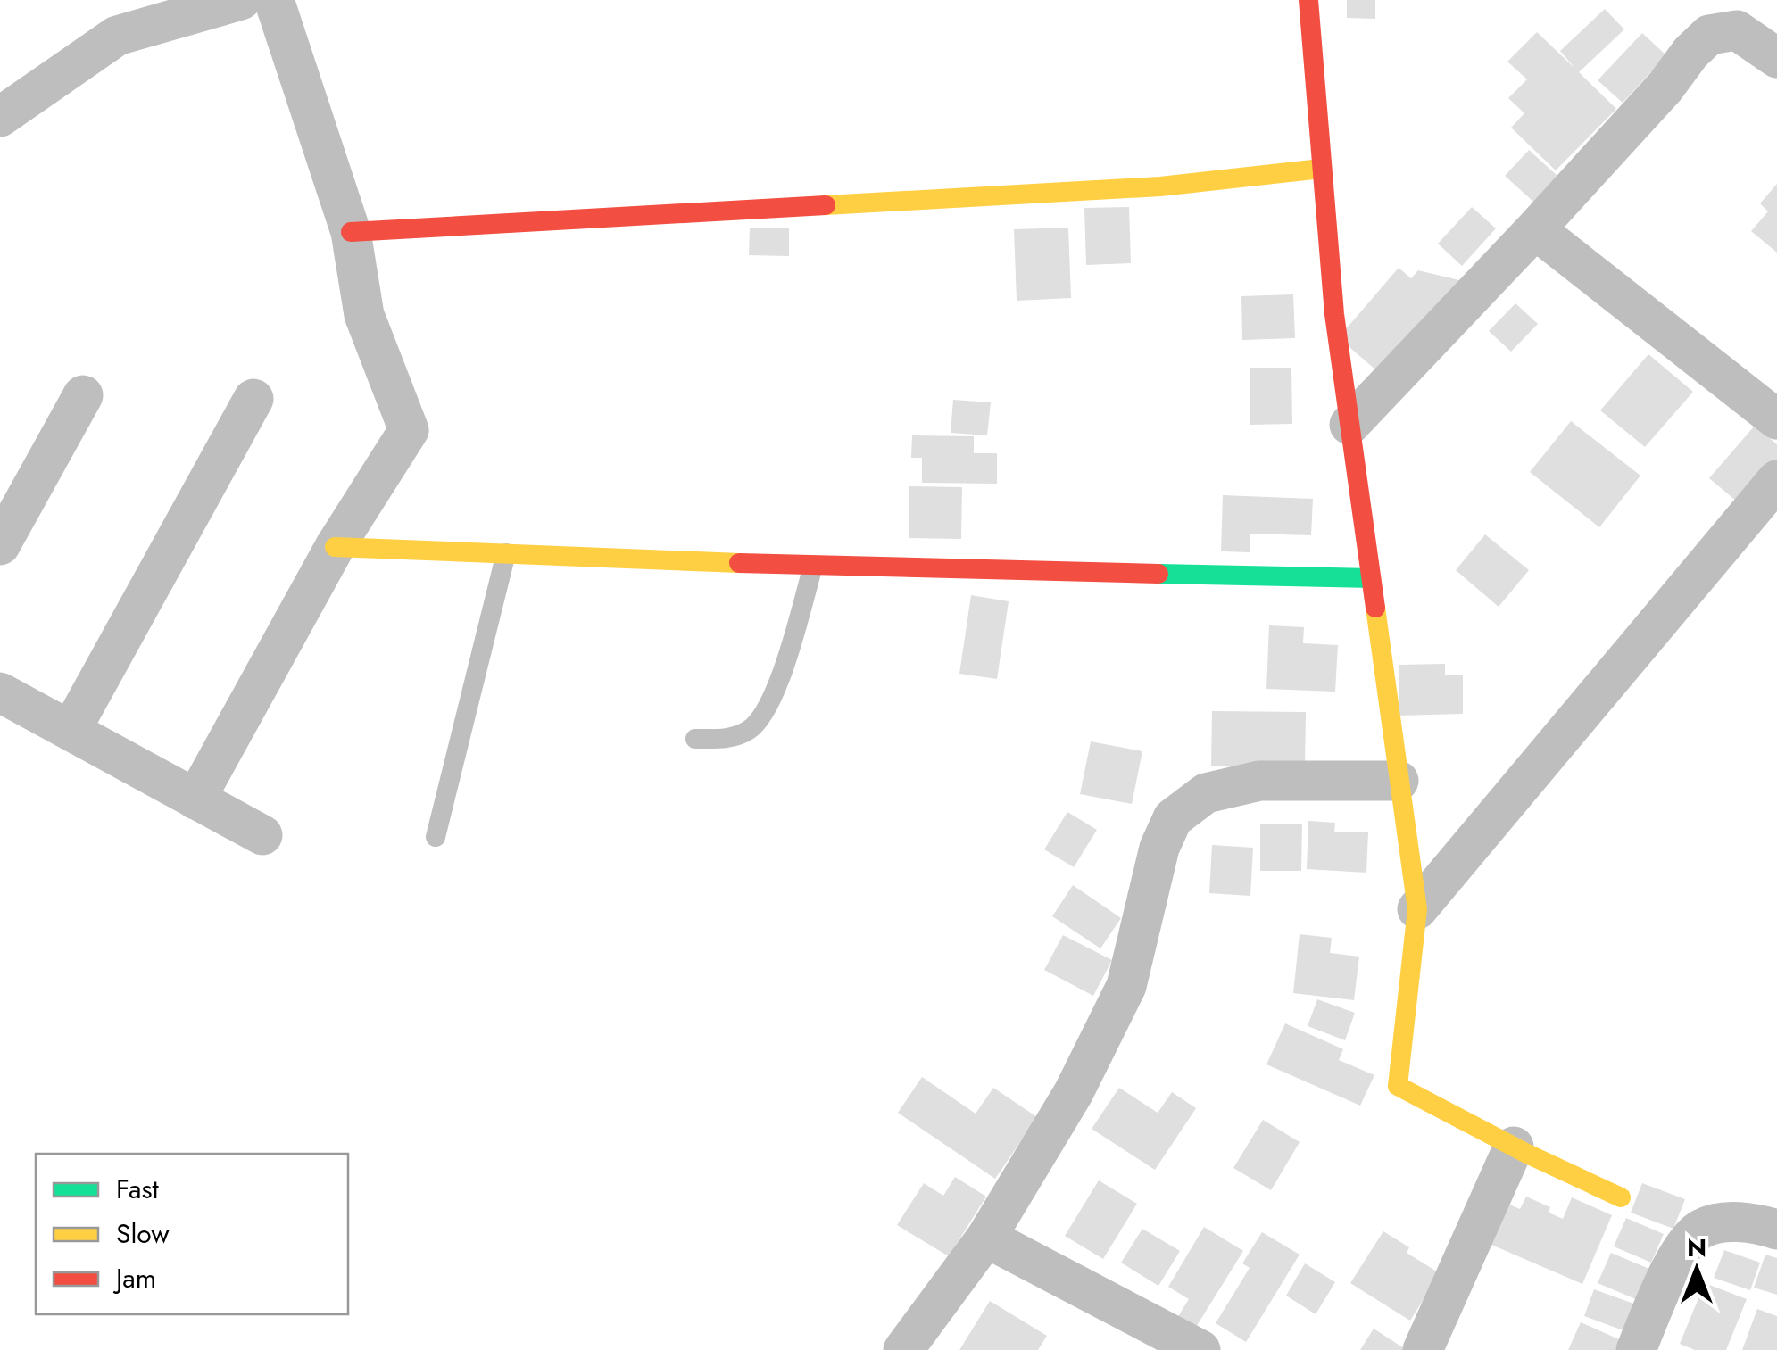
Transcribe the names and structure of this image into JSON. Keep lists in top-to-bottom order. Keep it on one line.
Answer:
{"legend":["Fast","Slow","Jam"],"north":"top"}
